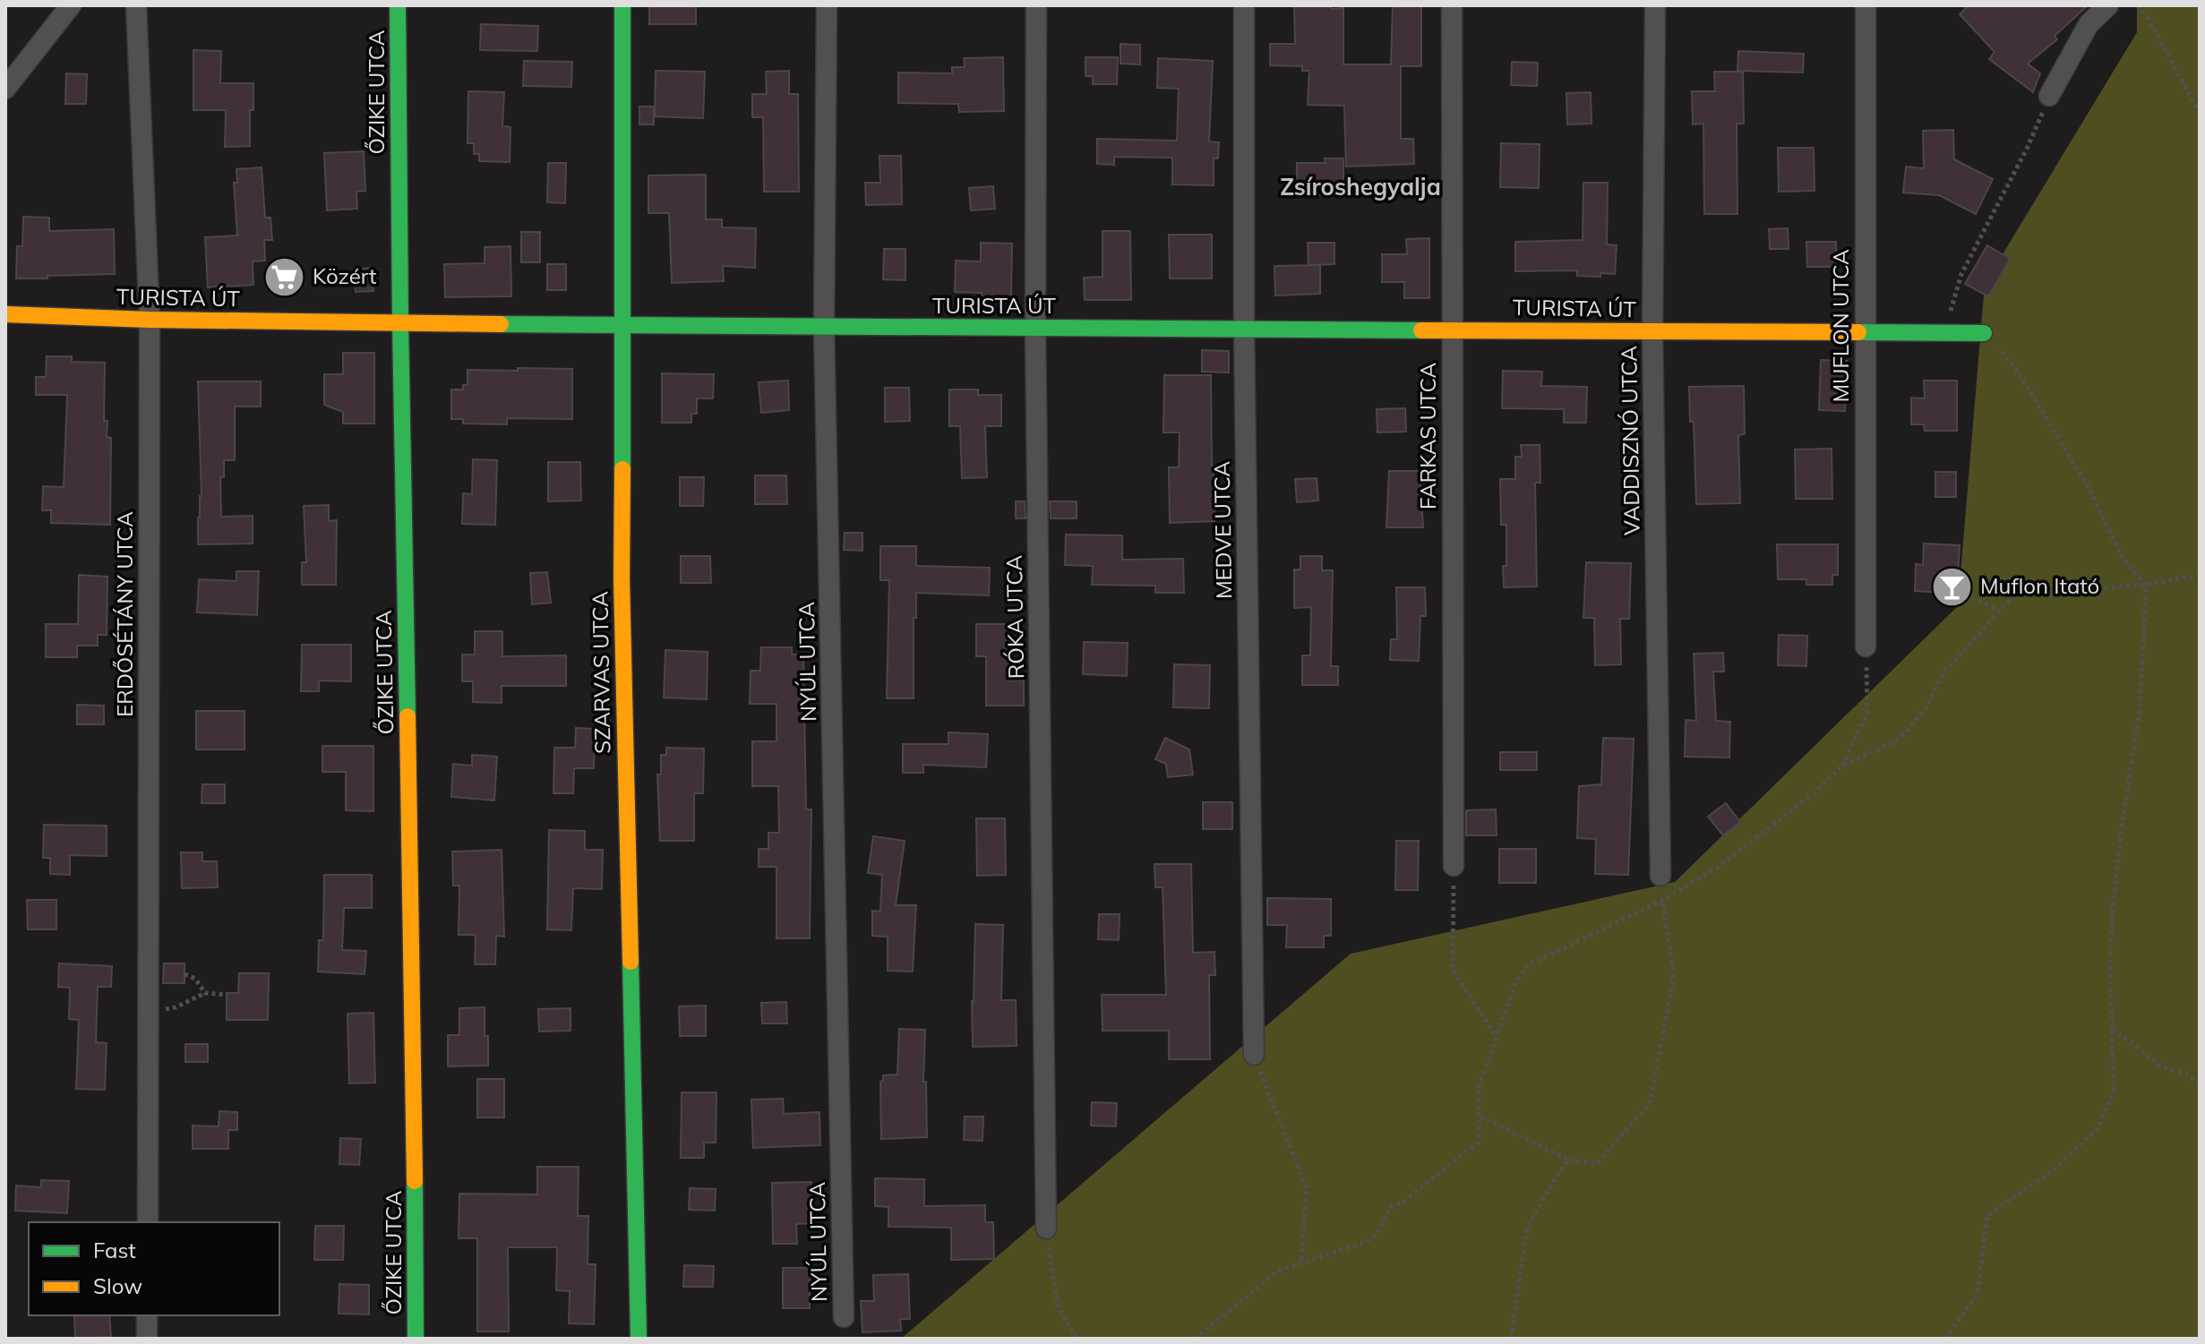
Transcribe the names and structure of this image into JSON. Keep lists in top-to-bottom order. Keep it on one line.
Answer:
{"streets":{"street":["ŐZIKE UTCA","TURISTA ÚT","MUFLON UTCA","FARKAS UTCA","VADDISZNÓ UTCA","MEDVE UTCA","ERDŐSÉTÁNY UTCA","RÓKA UTCA","NYÚL UTCA","SZARVAS UTCA"]},"crossings":[["ŐZIKE UTCA","TURISTA ÚT"],["TURISTA ÚT","MUFLON UTCA"],["TURISTA ÚT","FARKAS UTCA"],["TURISTA ÚT","VADDISZNÓ UTCA"],["TURISTA ÚT","MEDVE UTCA"],["TURISTA ÚT","ERDŐSÉTÁNY UTCA"],["TURISTA ÚT","RÓKA UTCA"],["TURISTA ÚT","NYÚL UTCA"],["TURISTA ÚT","SZARVAS UTCA"]],"districts":["Zsíroshegyalja"],"places":{"supermarket":["Közért"],"bar":["Muflon Itató"]},"legend":["Fast","Slow"]}
